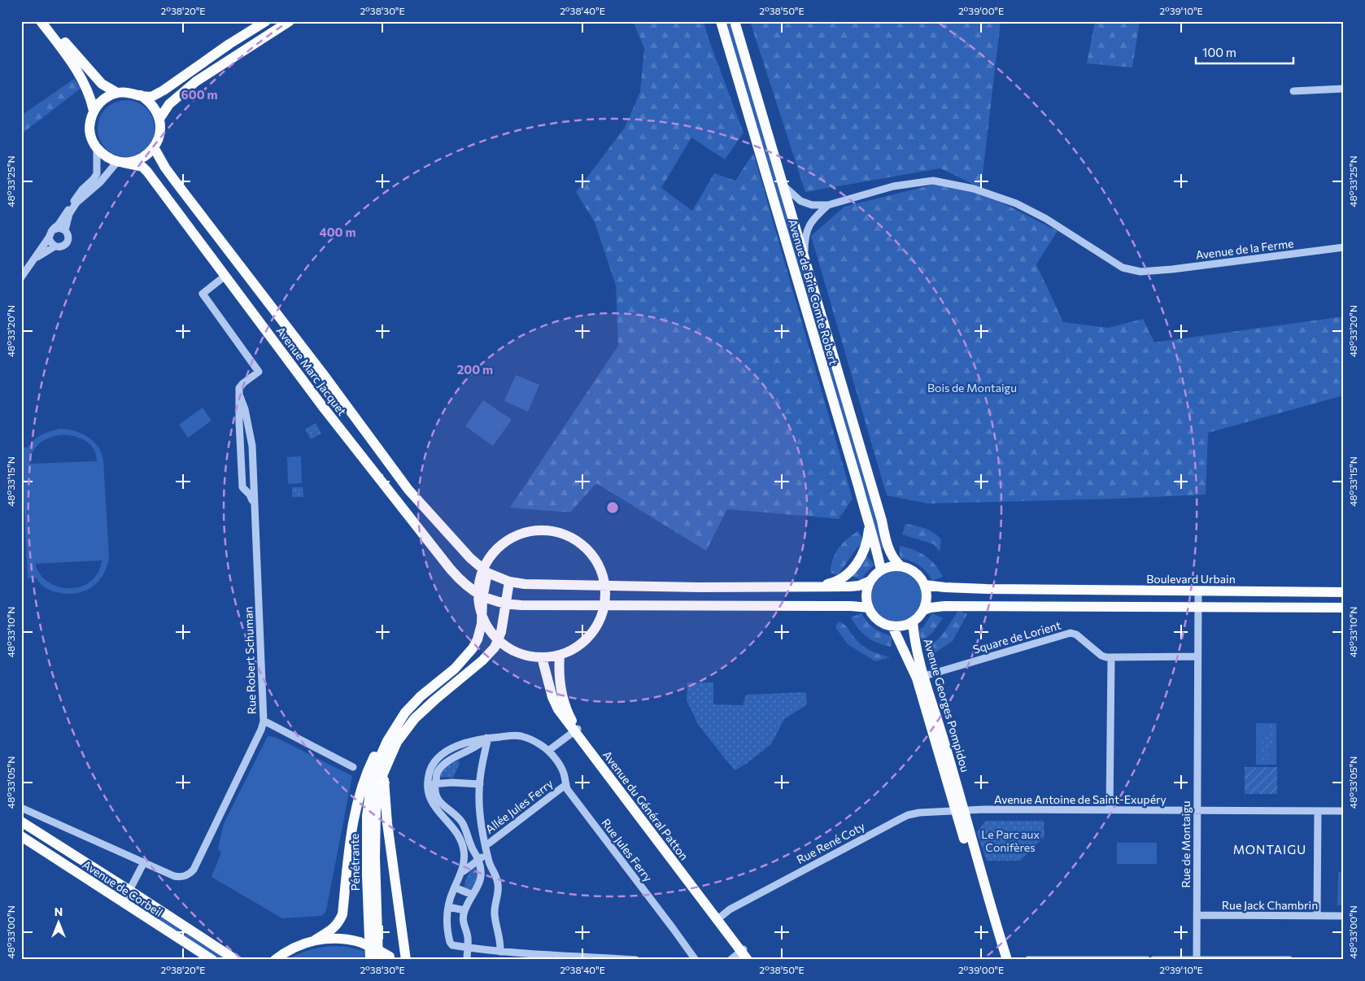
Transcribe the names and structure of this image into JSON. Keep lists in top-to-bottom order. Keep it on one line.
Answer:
{"streets":{"main road":["Avenue de Brie Comte Robert","Avenue Marc Jacquet","Boulevard Urbain","Avenue Georges Pompidou","Avenue du Général Patton","Pénétrante","Avenue de Corbeil"],"street":["Avenue de la Ferme","Square de Lorient","Rue Robert Schuman","Avenue Antoine de Saint-Exupéry","Allée Jules Ferry","Rue René Coty","Rue de Montaigu","Rue Jules Ferry","Rue Jack Chambrin"]},"crossings":[["Avenue de Brie Comte Robert","Avenue Marc Jacquet"],["Avenue de Brie Comte Robert","Boulevard Urbain"],["Avenue de Brie Comte Robert","Avenue Georges Pompidou"],["Avenue Marc Jacquet","Boulevard Urbain"],["Avenue Marc Jacquet","Avenue Georges Pompidou"],["Avenue Marc Jacquet","Pénétrante"],["Boulevard Urbain","Avenue Georges Pompidou"],["Boulevard Urbain","Rue de Montaigu"],["Square de Lorient","Avenue Georges Pompidou"],["Avenue Georges Pompidou","Avenue Antoine de Saint-Exupéry"],["Avenue Georges Pompidou","Rue René Coty"],["Avenue Antoine de Saint-Exupéry","Rue René Coty"],["Avenue Antoine de Saint-Exupéry","Rue de Montaigu"],["Avenue du Général Patton","Rue René Coty"],["Allée Jules Ferry","Rue Jules Ferry"],["Rue de Montaigu","Rue Jack Chambrin"]],"districts":["MONTAIGU"],"parks":["Bois de Montaigu","Le Parc aux Conifères"],"scale_bar":"100 m","north":"top","coordinates":["2°38'20\"E","2°38'30\"E","2°38'40\"E","2°38'50\"E","2°39'00\"E","2°39'10\"E","48°33'25\"N","48°33'20\"N","48°33'15\"N","48°33'10\"N","48°33'05\"N","48°33'00\"N"],"rings":["600 m","400 m","200 m"]}
